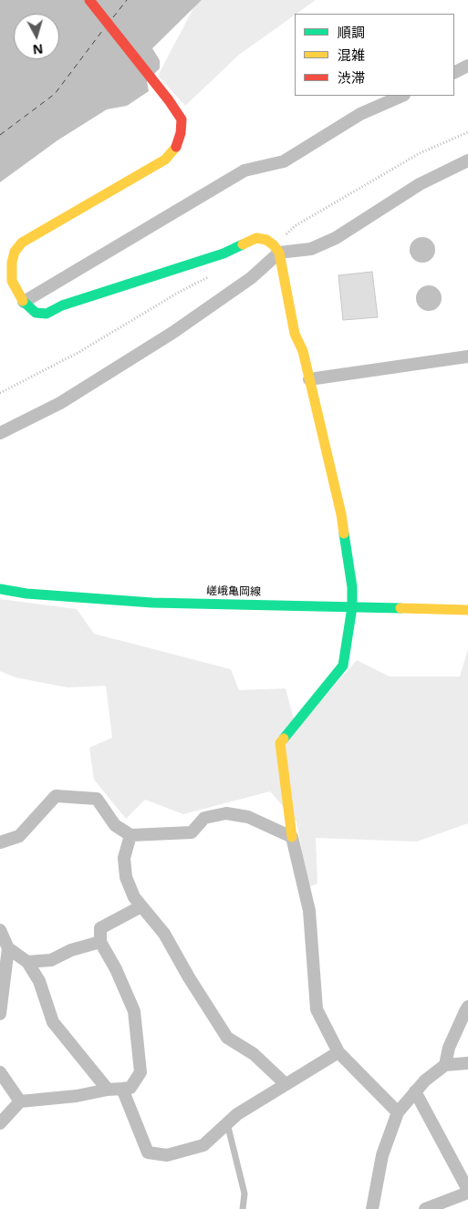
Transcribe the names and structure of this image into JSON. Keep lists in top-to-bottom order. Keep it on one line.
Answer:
{"streets":{"street":["嵯峨亀岡線"]},"legend":["順調","混雑","渋滞"],"north":"bottom"}
